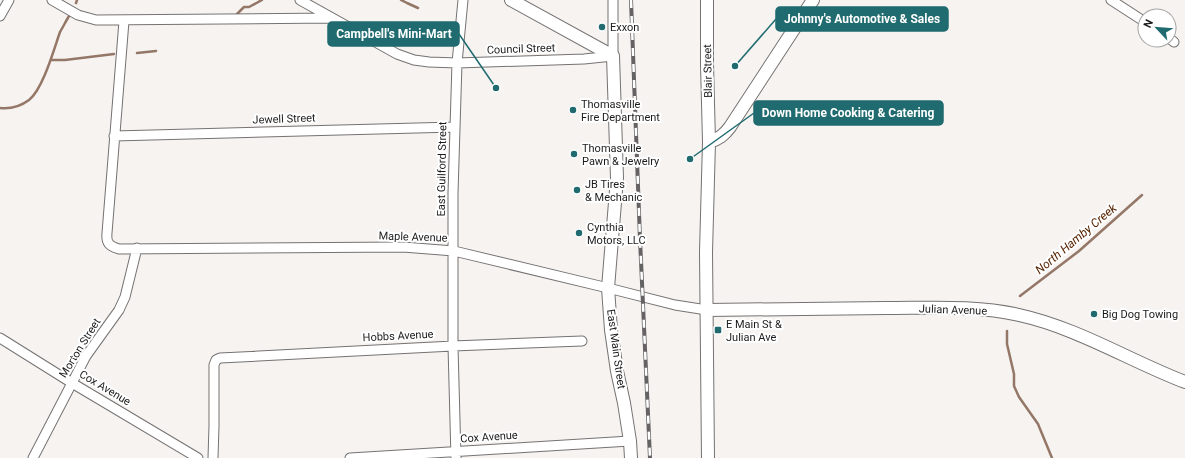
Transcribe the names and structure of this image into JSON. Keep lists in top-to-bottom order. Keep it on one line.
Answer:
{"streets":{"street":["Council Street","Blair Street","Jewell Street","East Guilford Street","Maple Avenue","Julian Avenue","Hobbs Avenue","Morton Street","East Main Street","Cox Avenue"]},"crossings":[["Council Street","East Guilford Street"],["Council Street","East Main Street"],["Jewell Street","East Guilford Street"],["Jewell Street","Maple Avenue"],["East Guilford Street","Maple Avenue"],["East Guilford Street","Hobbs Avenue"],["East Guilford Street","Cox Avenue"],["Maple Avenue","Julian Avenue"],["Maple Avenue","Morton Street"],["Maple Avenue","East Main Street"],["Morton Street","Cox Avenue"],["East Main Street","Cox Avenue"]],"water":["North Hamby Creek"],"places":{"other":["Exxon","Johnny's Automotive & Sales","Campbell's Mini-Mart","Thomasville Fire Department","Thomasville Pawn & Jewelry","Down Home Cooking & Catering","JB Tires & Mechanic","Cynthia Motors, LLC","Big Dog Towing"],"transit":["E Main St & Julian Ave"]},"north":"top left"}
